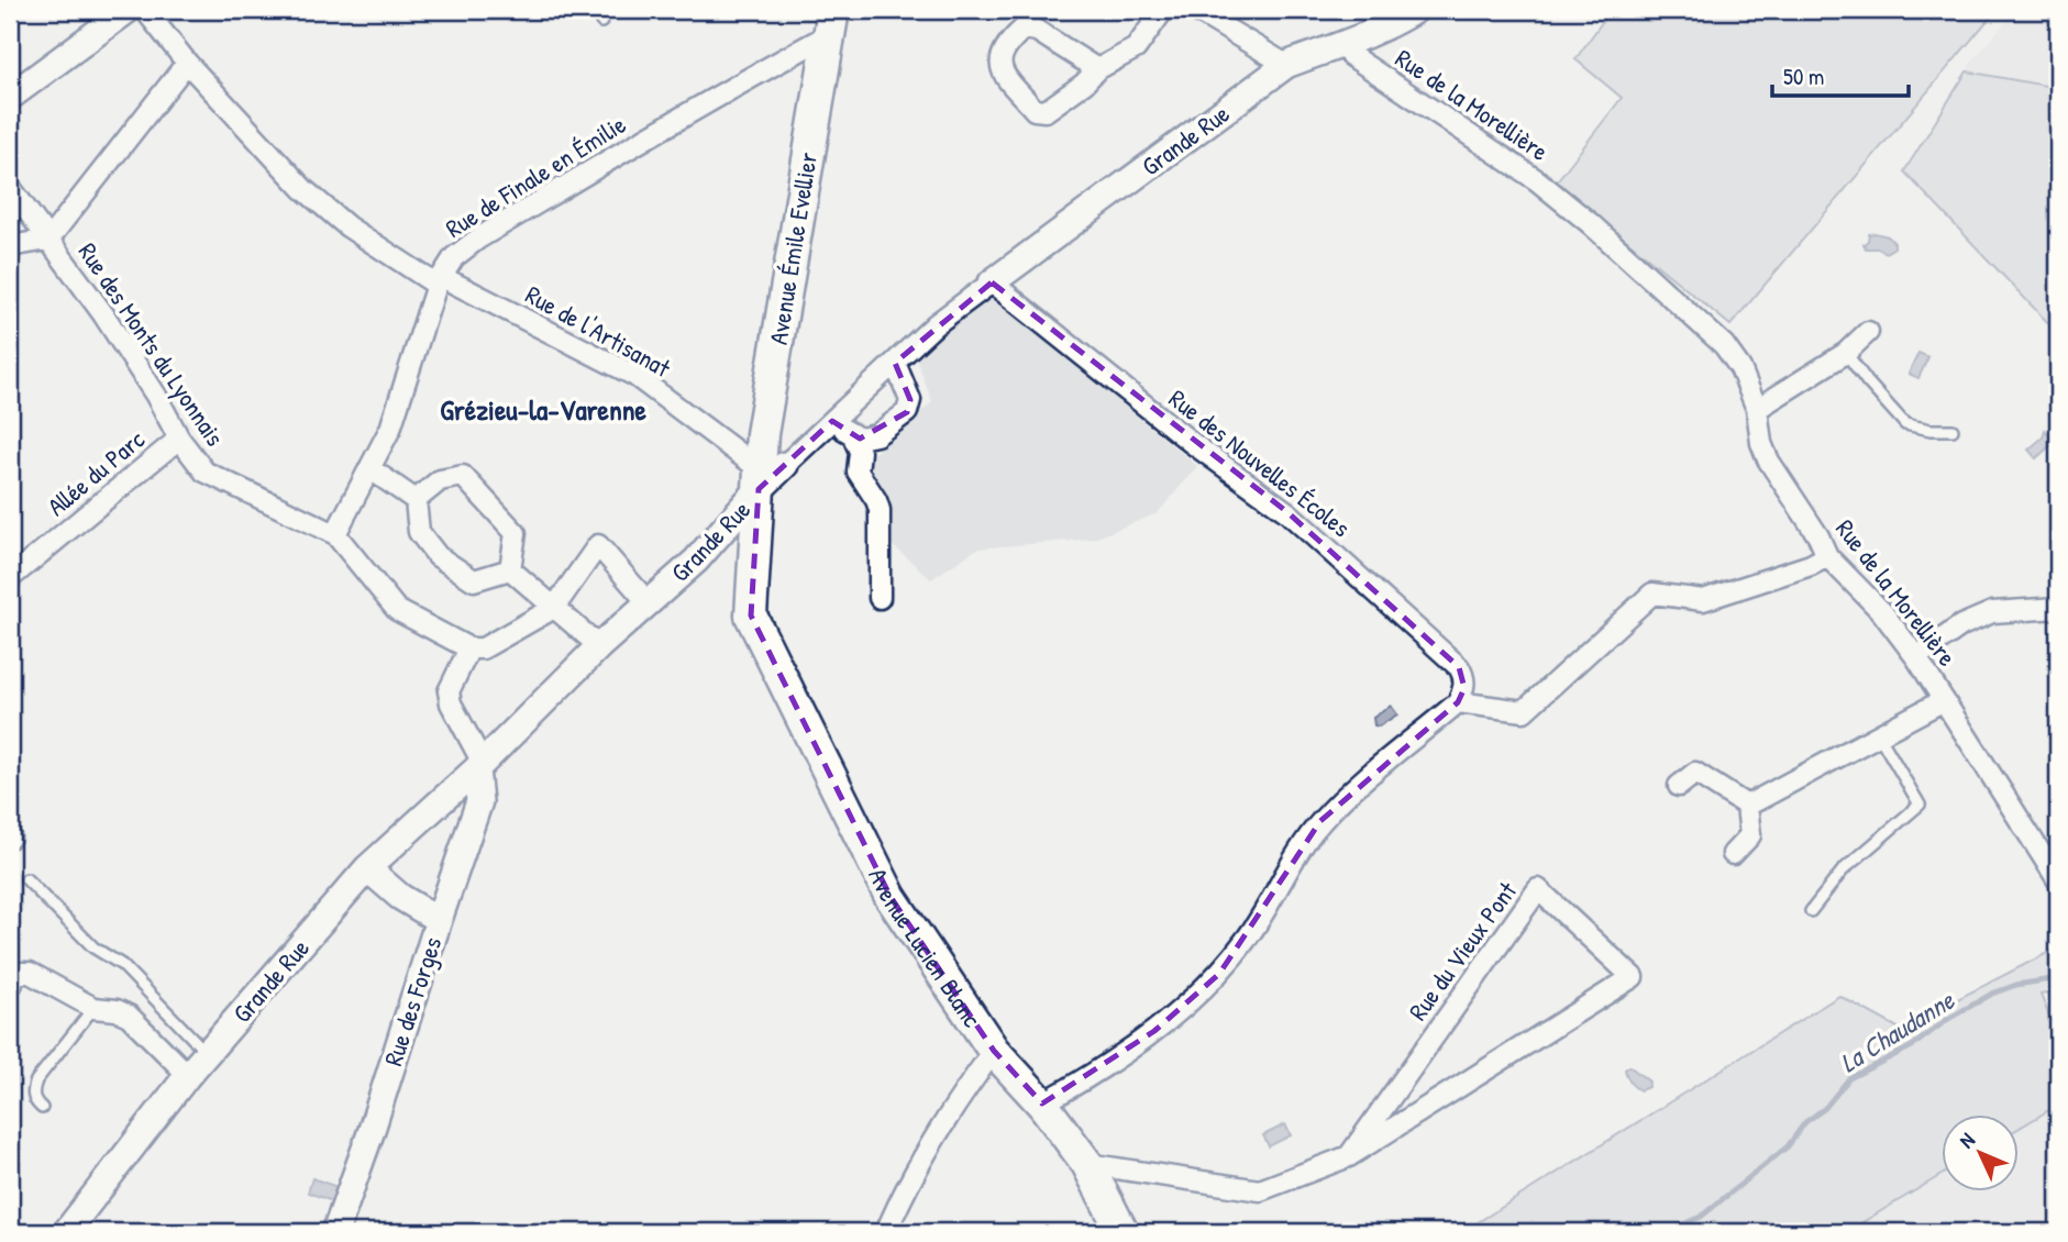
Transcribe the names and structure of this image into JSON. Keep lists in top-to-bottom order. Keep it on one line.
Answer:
{"streets":{"main road":["Avenue Émile Evellier","Avenue Lucien Blanc"],"street":["Rue de la Morellière","Grande Rue","Rue de Finale en Émilie","Rue de l'Artisanat","Rue des Monts du Lyonnais","Rue des Nouvelles Écoles","Allée du Parc","Rue du Vieux Pont","Rue des Forges"]},"crossings":[["Rue de la Morellière","Grande Rue"],["Grande Rue","Avenue Émile Evellier"],["Grande Rue","Rue de l'Artisanat"],["Grande Rue","Rue des Nouvelles Écoles"],["Grande Rue","Rue des Forges"],["Rue de Finale en Émilie","Avenue Émile Evellier"],["Rue de Finale en Émilie","Rue de l'Artisanat"],["Rue de Finale en Émilie","Rue des Monts du Lyonnais"],["Avenue Émile Evellier","Rue de l'Artisanat"],["Avenue Émile Evellier","Avenue Lucien Blanc"],["Rue des Monts du Lyonnais","Allée du Parc"],["Avenue Lucien Blanc","Rue du Vieux Pont"]],"districts":["Grézieu-la-Varenne"],"water":["La Chaudanne"],"scale_bar":"50 m","north":"top left"}
